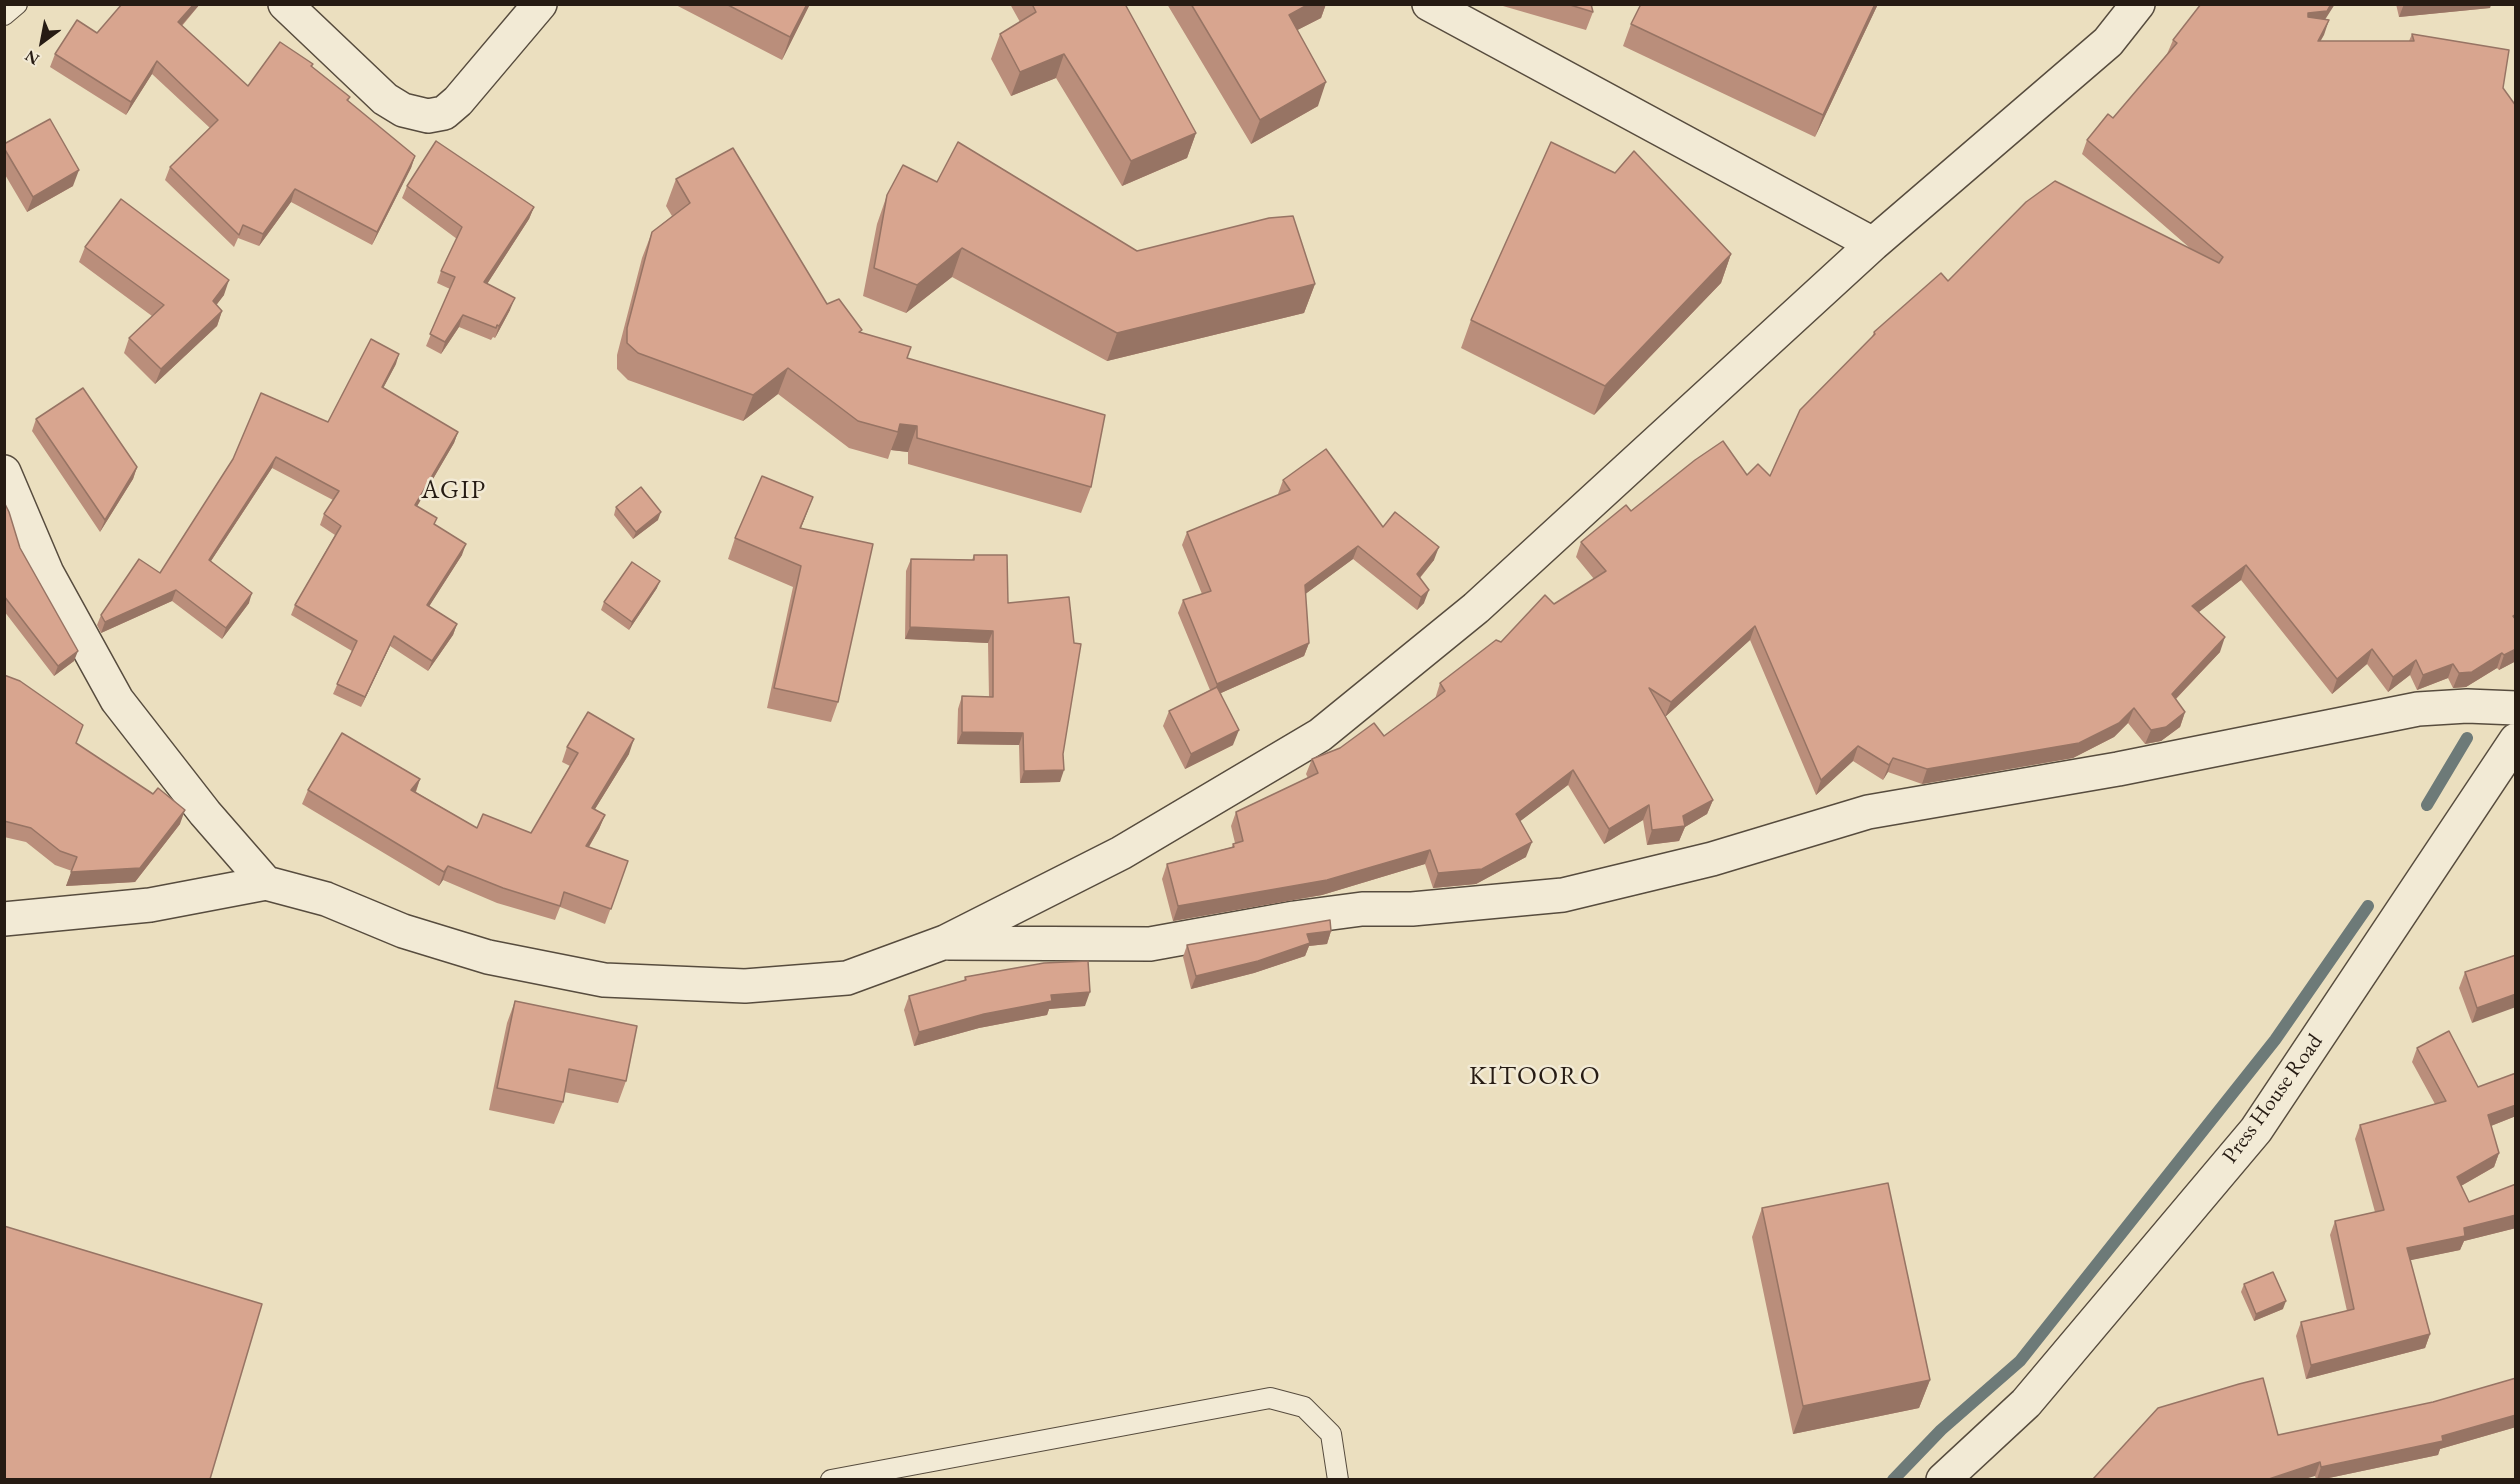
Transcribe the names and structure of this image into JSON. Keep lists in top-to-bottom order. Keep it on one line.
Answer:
{"streets":{"street":["Press House Road"]},"districts":["AGIP","KITOORO"],"north":"bottom left"}
